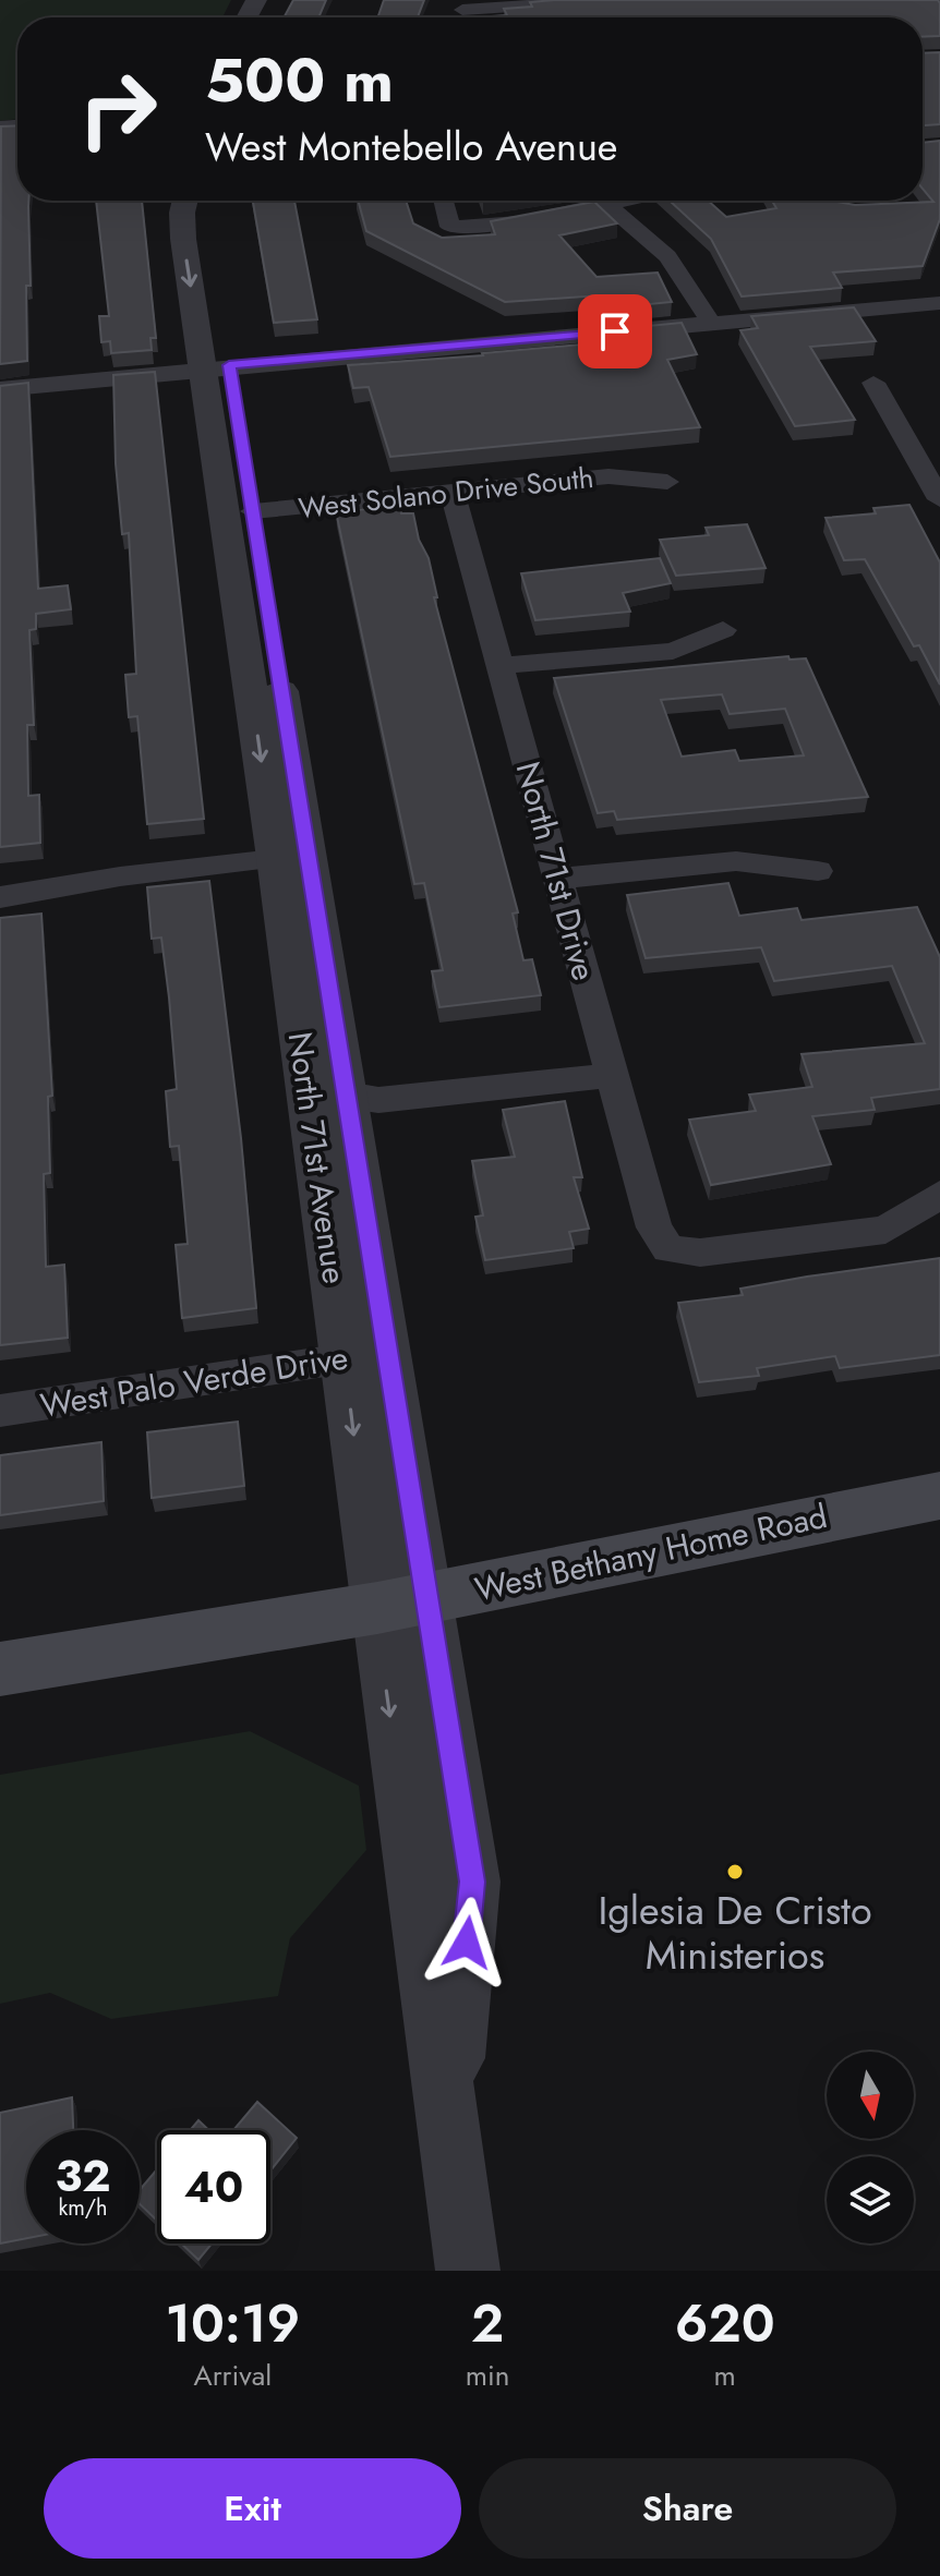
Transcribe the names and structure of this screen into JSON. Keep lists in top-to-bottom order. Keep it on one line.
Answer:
{"streets":{"main road":["West Bethany Home Road"],"street":["West Solano Drive South","North 71st Drive","North 71st Avenue","West Palo Verde Drive"]},"crossings":[["West Solano Drive South","North 71st Drive"],["West Solano Drive South","North 71st Avenue"],["North 71st Avenue","West Palo Verde Drive"],["North 71st Avenue","West Bethany Home Road"]],"places":["Iglesia De Cristo Ministerios"],"north":"bottom","page":{"turn":["500 m","West Montebello Avenue"],"speed":"32 km/h","limit":"40","eta":["10:19","Arrival","2","min","620","m"],"buttons":["Exit","Share"]}}
